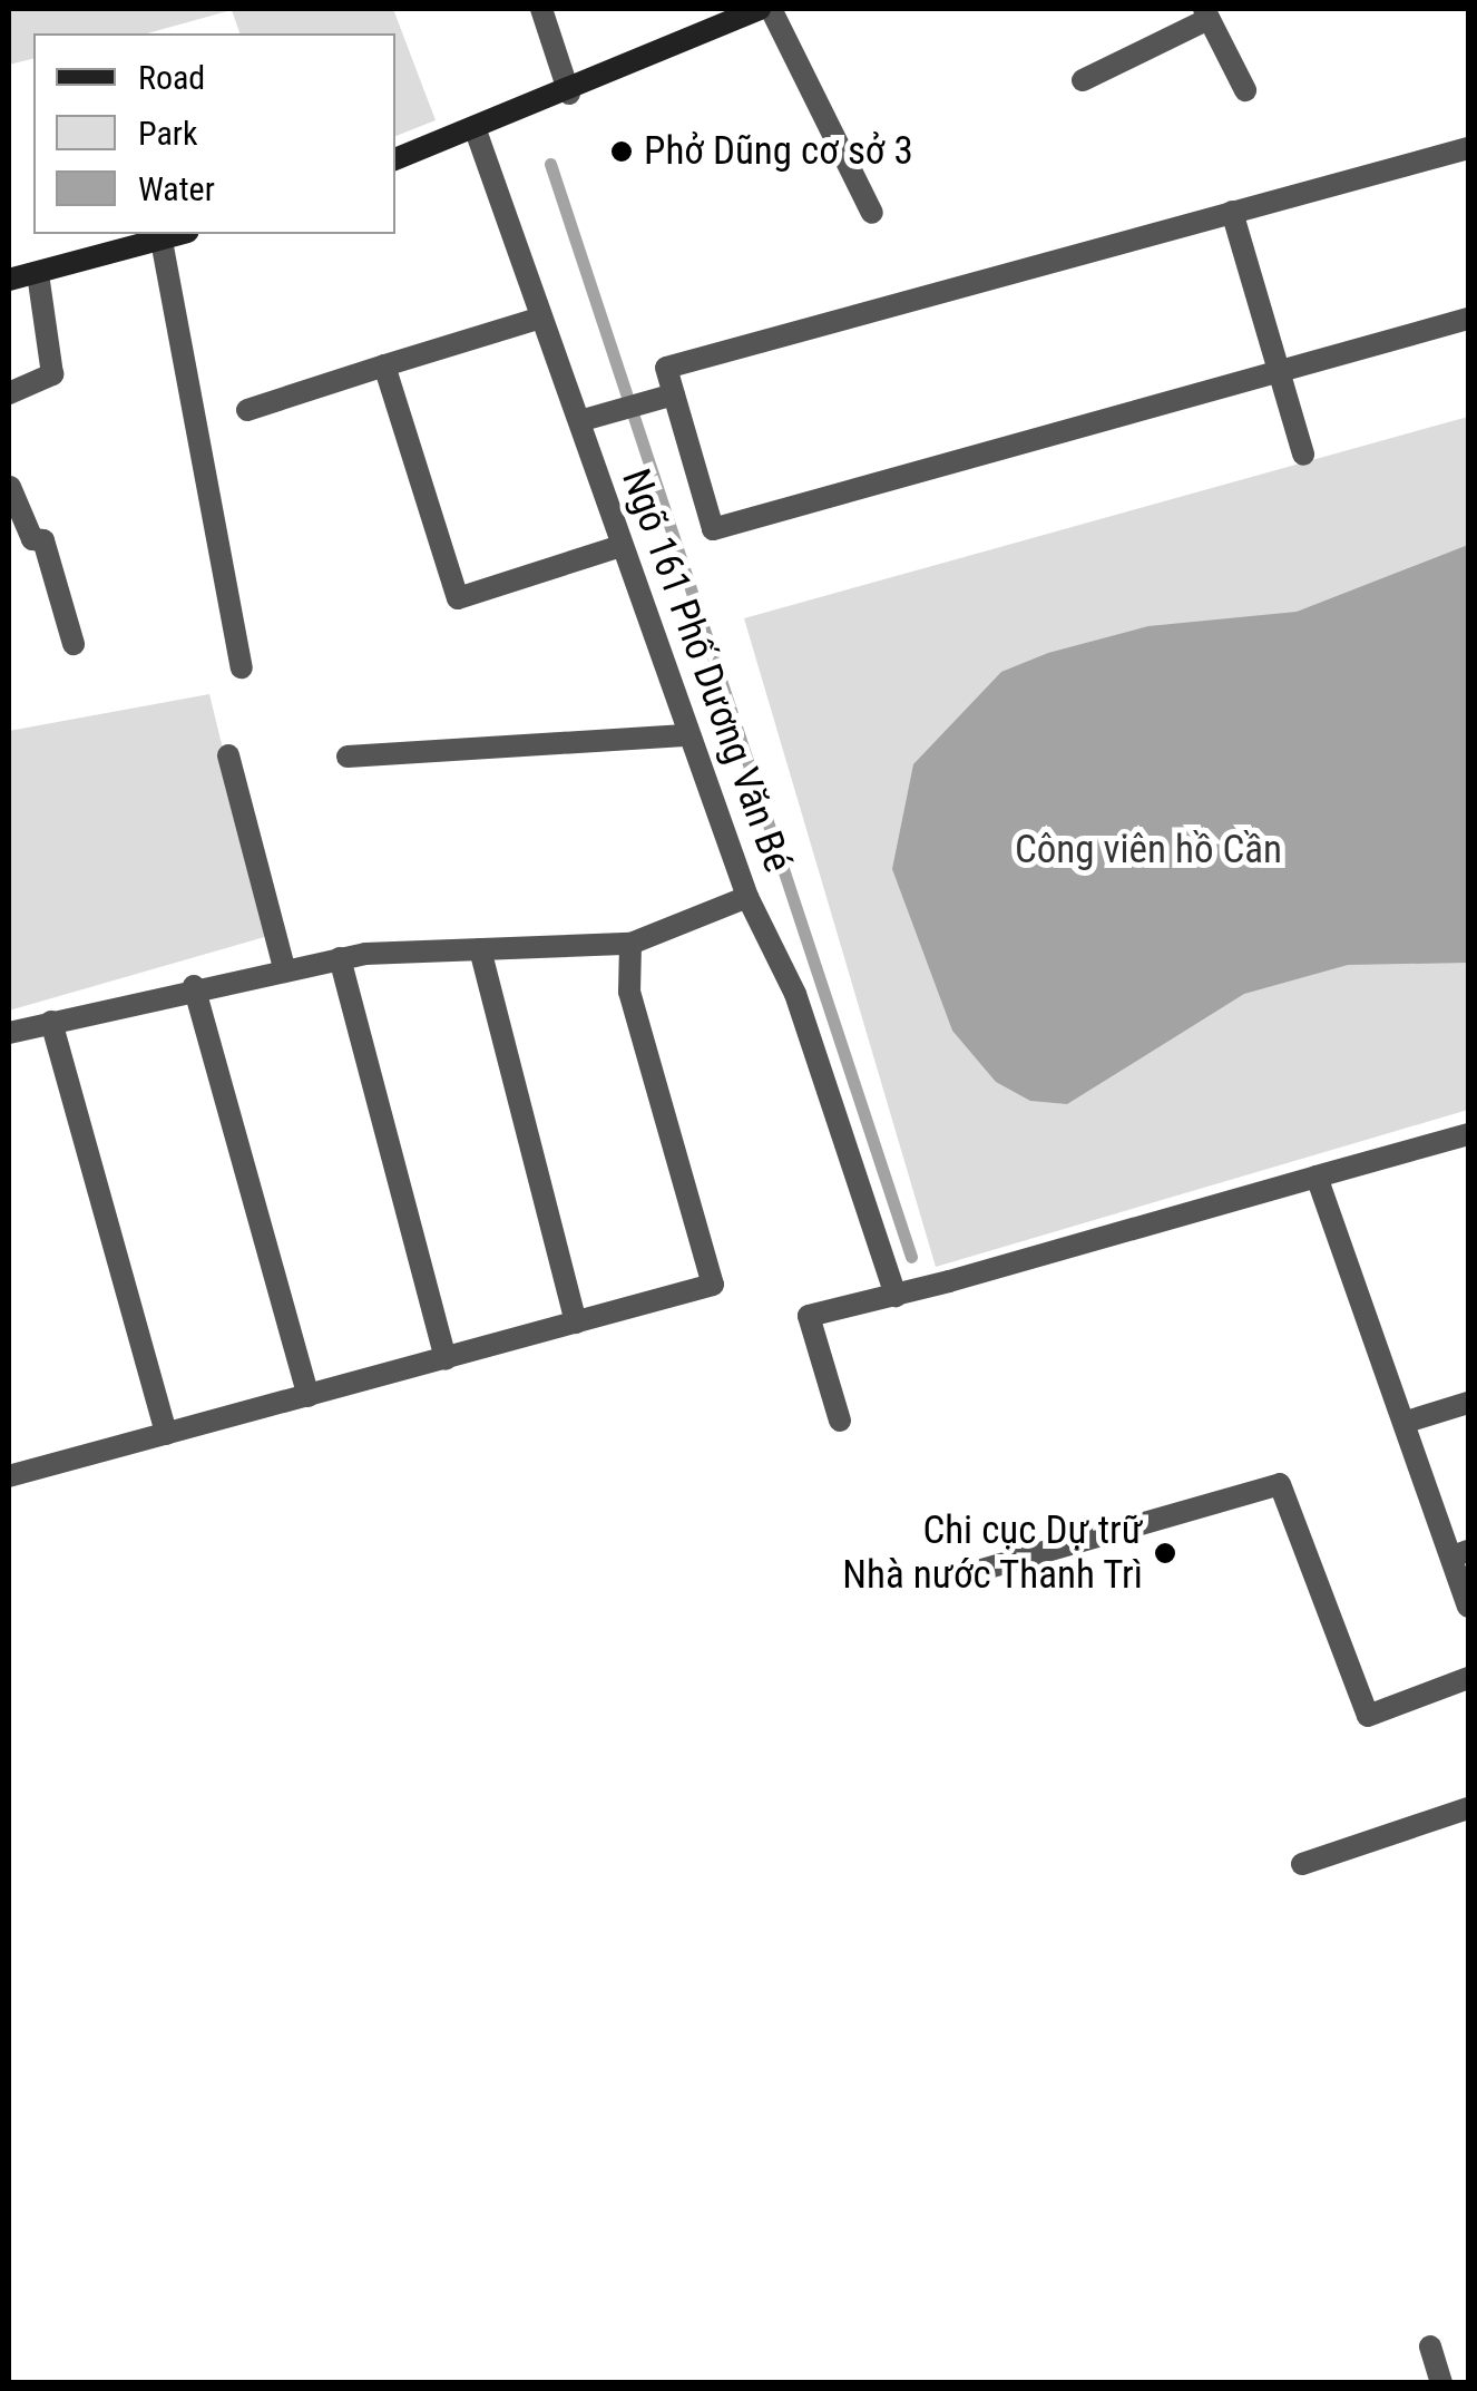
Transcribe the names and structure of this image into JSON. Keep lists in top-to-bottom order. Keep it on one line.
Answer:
{"streets":{"street":["Ngõ 161 Phố Dương Văn Bé"]},"parks":["Công viên hồ Cần"],"places":["Phở Dũng cơ sở 3","Chi cục Dự trữ Nhà nước Thanh Trì"],"legend":["Road","Park","Water"]}
